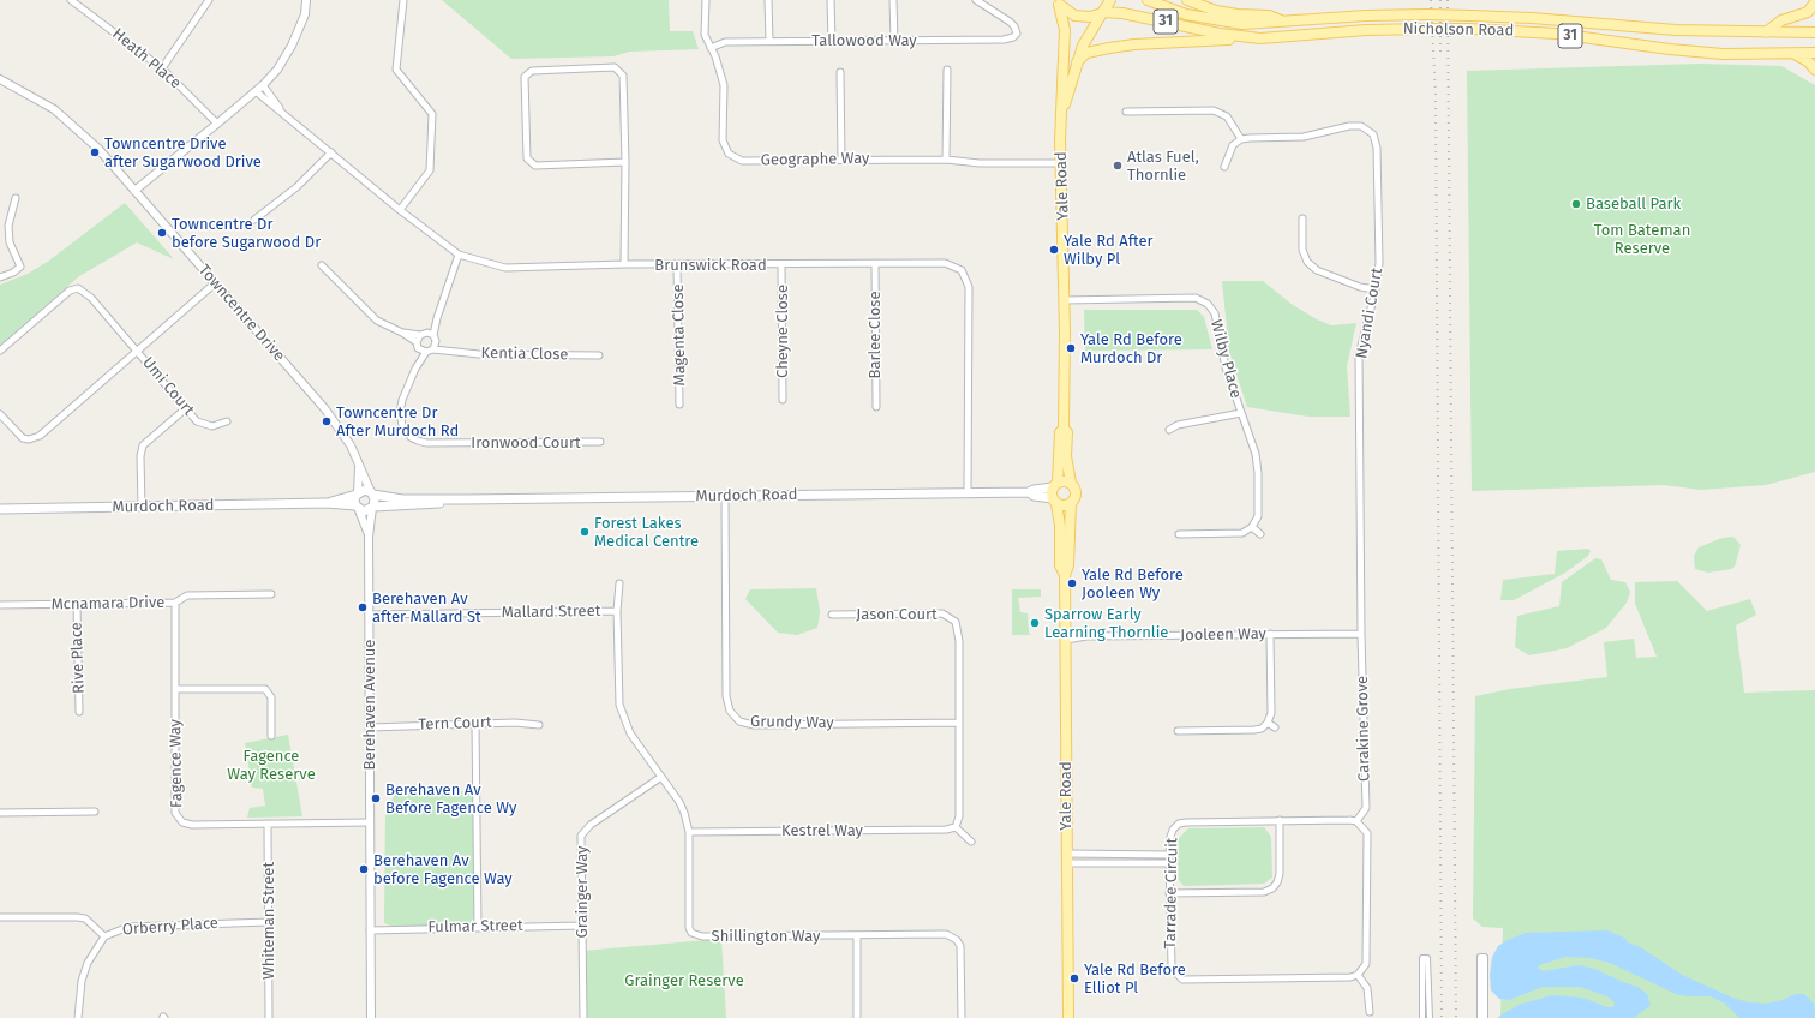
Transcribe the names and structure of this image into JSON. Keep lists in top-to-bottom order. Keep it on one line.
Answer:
{"streets":{"main road":["31","Nicholson Road","Yale Road","Murdoch Road"],"street":["Tallowood Way","Heath Place","Geographe Way","Brunswick Road","Towncentre Drive","Nyandi Court","Cheyne Close","Magenta Close","Barlee Close","Kentia Close","Wilby Place","Umi Court","Ironwood Court","Mcnamara Drive","Mallard Street","Jason Court","Jooleen Way","Rive Place","Berehaven Avenue","Grundy Way","Tern Court","Carakine Grove","Fagence Way","Kestrel Way","Grainger Way","Tarradee Circuit","Whiteman Street","Orberry Place","Fulmar Street","Shillington Way"]},"crossings":[["31","Nicholson Road"],["31","Yale Road"],["Nicholson Road","Yale Road"],["Tallowood Way","Geographe Way"],["Geographe Way","Yale Road"],["Yale Road","Wilby Place"],["Yale Road","Murdoch Road"],["Yale Road","Jooleen Way"],["Brunswick Road","Cheyne Close"],["Brunswick Road","Magenta Close"],["Brunswick Road","Barlee Close"],["Brunswick Road","Ironwood Court"],["Brunswick Road","Murdoch Road"],["Towncentre Drive","Murdoch Road"],["Towncentre Drive","Berehaven Avenue"],["Nyandi Court","Jooleen Way"],["Nyandi Court","Carakine Grove"],["Kentia Close","Ironwood Court"],["Murdoch Road","Berehaven Avenue"],["Murdoch Road","Grundy Way"],["Mcnamara Drive","Rive Place"],["Mcnamara Drive","Fagence Way"],["Mallard Street","Berehaven Avenue"],["Mallard Street","Shillington Way"],["Jason Court","Grundy Way"],["Jooleen Way","Carakine Grove"],["Berehaven Avenue","Tern Court"],["Berehaven Avenue","Fagence Way"],["Berehaven Avenue","Fulmar Street"],["Carakine Grove","Tarradee Circuit"],["Fagence Way","Whiteman Street"],["Kestrel Way","Shillington Way"],["Grainger Way","Fulmar Street"],["Grainger Way","Shillington Way"],["Whiteman Street","Orberry Place"]],"parks":["Tom Bateman Reserve","Fagence Way Reserve","Grainger Reserve"],"places":["Towncentre Drive after Sugarwood Drive","Atlas Fuel, Thornlie","Baseball Park","Towncentre Dr before Sugarwood Dr","Yale Rd After Wilby Pl","Yale Rd Before Murdoch Dr","Towncentre Dr After Murdoch Rd","Forest Lakes Medical Centre","Yale Rd Before Jooleen Wy","Berehaven Av after Mallard St","Sparrow Early Learning Thornlie","Berehaven Av Before Fagence Wy","Berehaven Av before Fagence Way","Yale Rd Before Elliot Pl"]}
